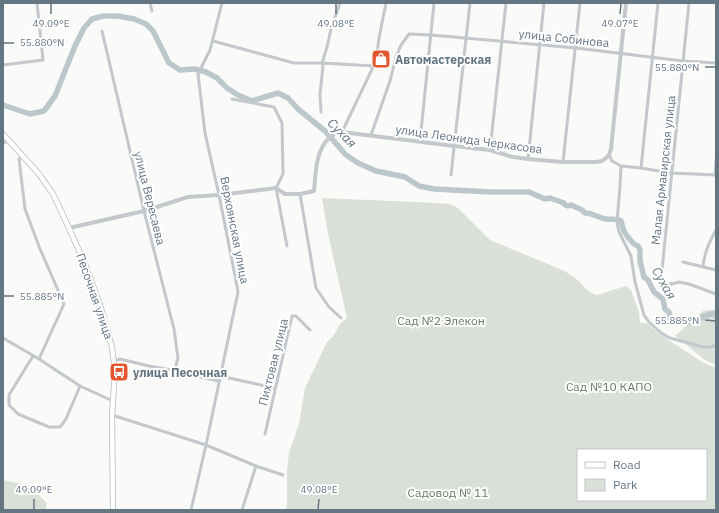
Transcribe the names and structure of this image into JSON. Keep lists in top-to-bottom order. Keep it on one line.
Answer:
{"streets":{"main road":["Песочная улица"],"street":["улица Собинова","улица Леонида Черкасова","Малая Армавирская улица","улица Вересаева","Верхоянская улица","Пихтовая улица"]},"crossings":[["улица Собинова","улица Леонида Черкасова"],["улица Собинова","Малая Армавирская улица"]],"water":["Сухая"],"parks":["Сад №2 Элекон","Сад №10 КАПО","Садовод № 11"],"places":{"shop":["Автомастерская"],"bus stop":["улица Песочная"]},"legend":["Road","Park"],"coordinates":["49.09°E","49.08°E","49.07°E","55.880°N","55.885°N"]}
